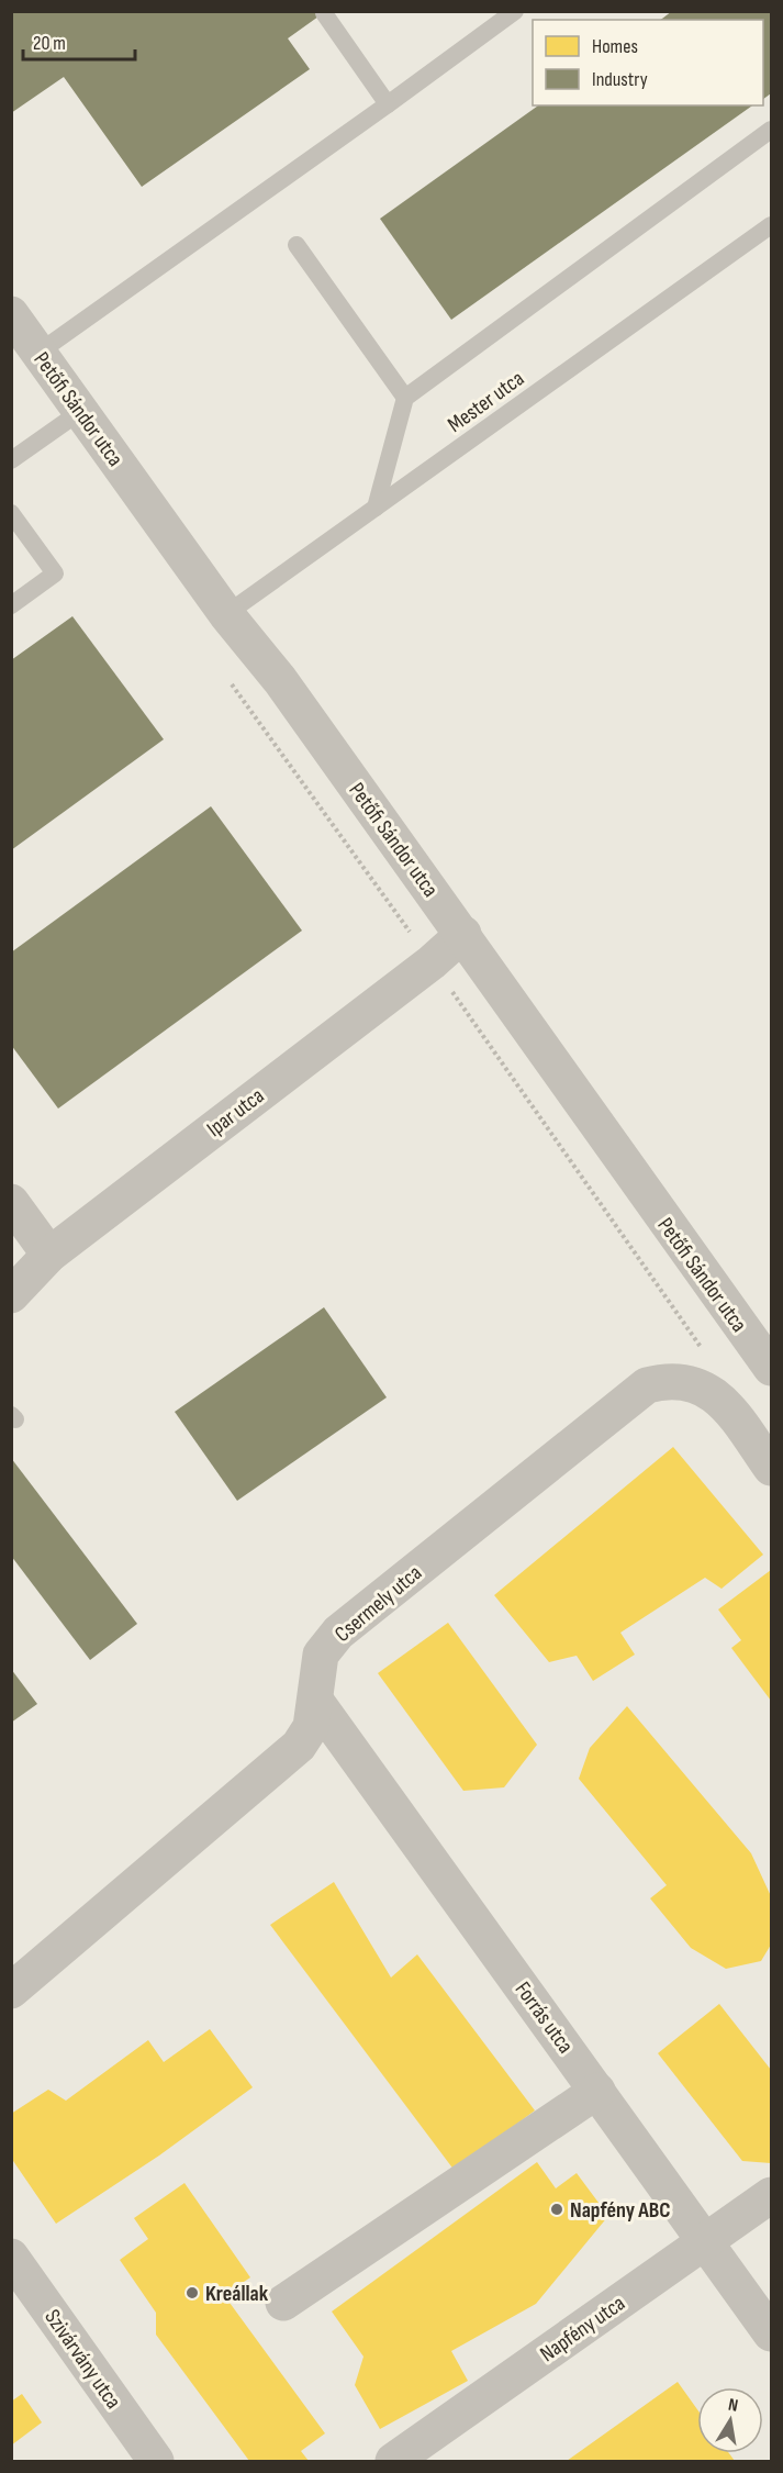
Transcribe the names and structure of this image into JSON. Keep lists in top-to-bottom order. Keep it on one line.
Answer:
{"streets":{"street":["Petőfi Sándor utca","Ipar utca","Csermely utca","Forrás utca","Napfény utca","Szivárvány utca"],"lane":["Mester utca"]},"crossings":[["Mester utca","Petőfi Sándor utca"],["Petőfi Sándor utca","Ipar utca"],["Csermely utca","Forrás utca"],["Forrás utca","Napfény utca"]],"places":["Napfény ABC","Kreállak"],"legend":["Homes","Industry"],"scale_bar":"20 m","north":"top"}
